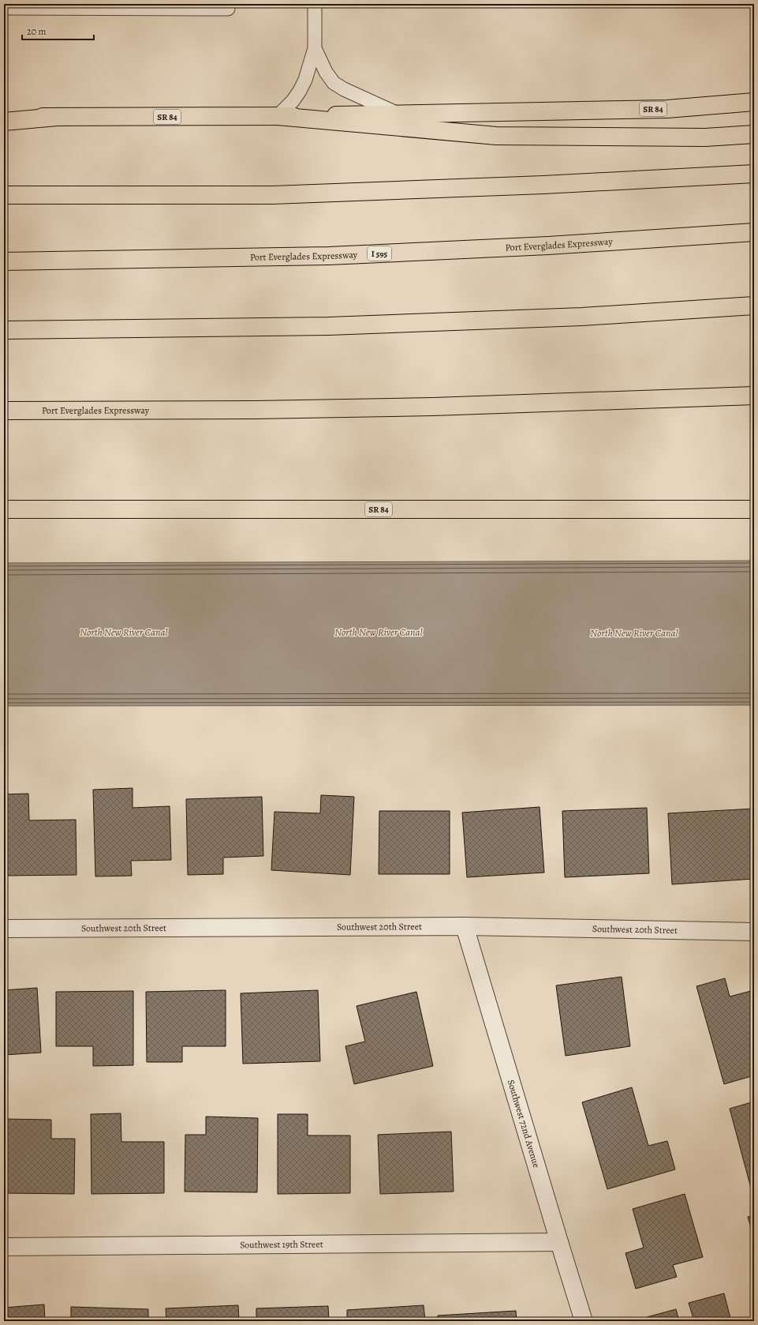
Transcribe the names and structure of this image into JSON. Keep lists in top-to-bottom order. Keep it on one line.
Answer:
{"streets":{"main road":["SR 84","Port Everglades Expressway","I 595"],"street":["Southwest 20th Street","Southwest 72nd Avenue","Southwest 19th Street"]},"crossings":[["Southwest 20th Street","Southwest 72nd Avenue"],["Southwest 72nd Avenue","Southwest 19th Street"]],"water":["North New River Canal"],"scale_bar":"20 m"}
